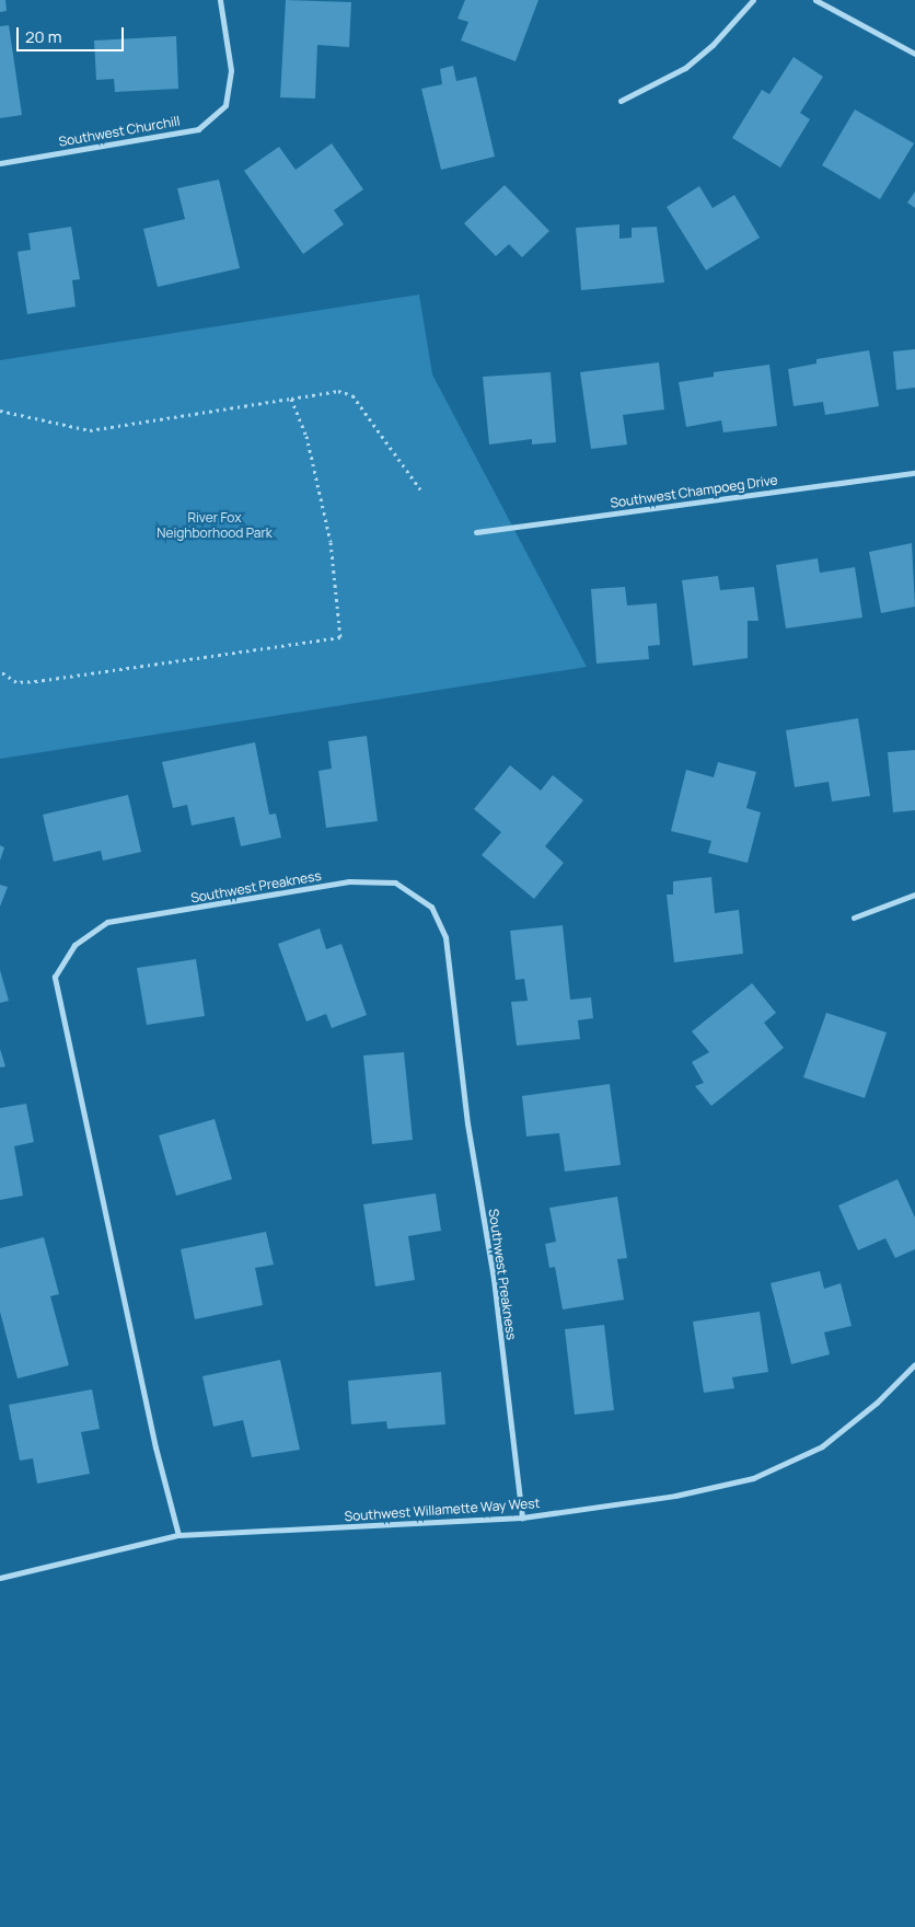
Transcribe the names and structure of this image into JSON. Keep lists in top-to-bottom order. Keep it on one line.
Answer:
{"streets":{"street":["Southwest Churchill","Southwest Champoeg Drive","Southwest Preakness","Southwest Willamette Way West"]},"crossings":[["Southwest Preakness","Southwest Willamette Way West"]],"parks":["River Fox Neighborhood Park"],"scale_bar":"20 m"}
